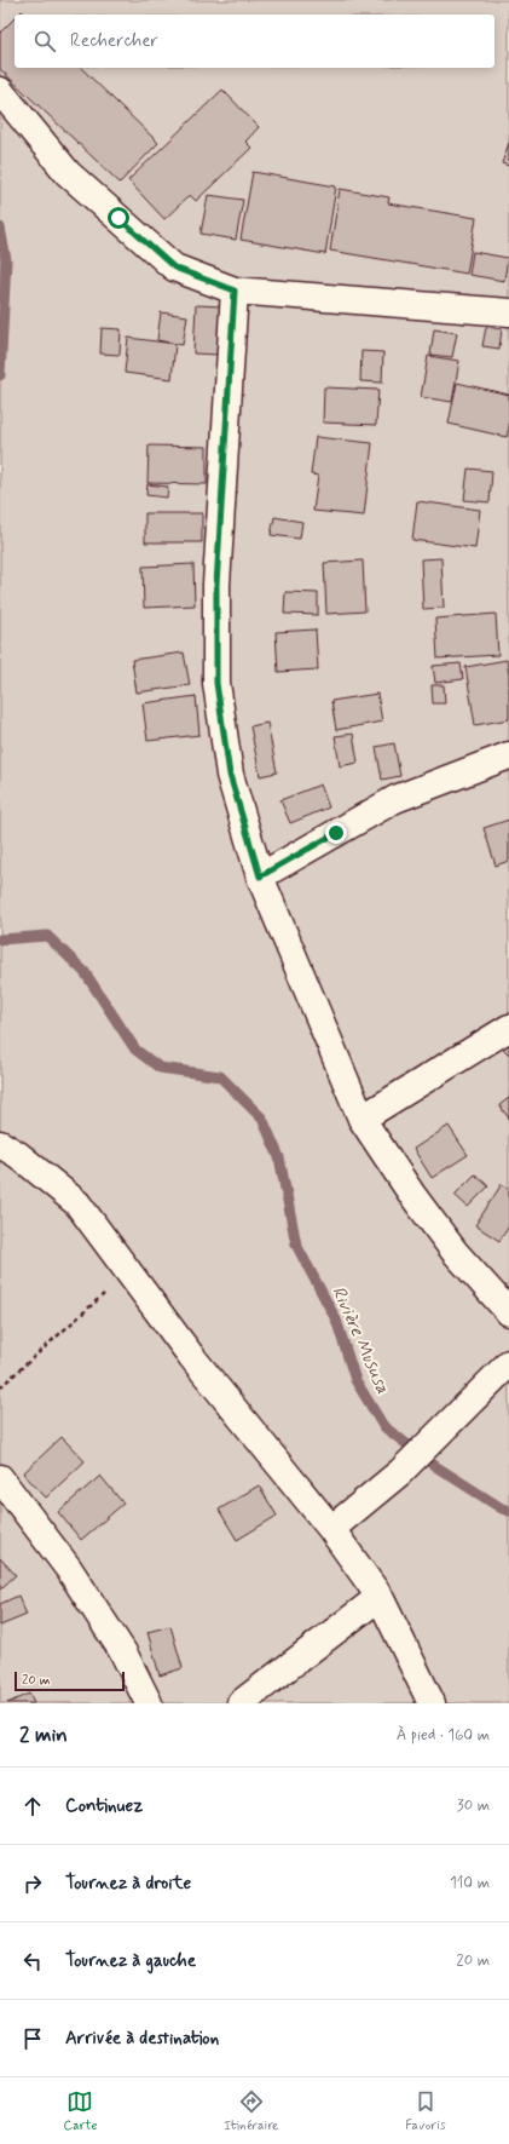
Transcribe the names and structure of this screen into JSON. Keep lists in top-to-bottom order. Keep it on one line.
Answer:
{"water":["Rivière Mususa"],"scale_bar":"20 m","page":{"search":"Rechercher","scale":"20 m","heading":["2 min","À pied · 160 m"],"list":[["Continuez","30 m"],["Tournez à droite","110 m"],["Tournez à gauche","20 m"],"Arrivée à destination"],"nav":["Carte","Itinéraire","Favoris"]}}
